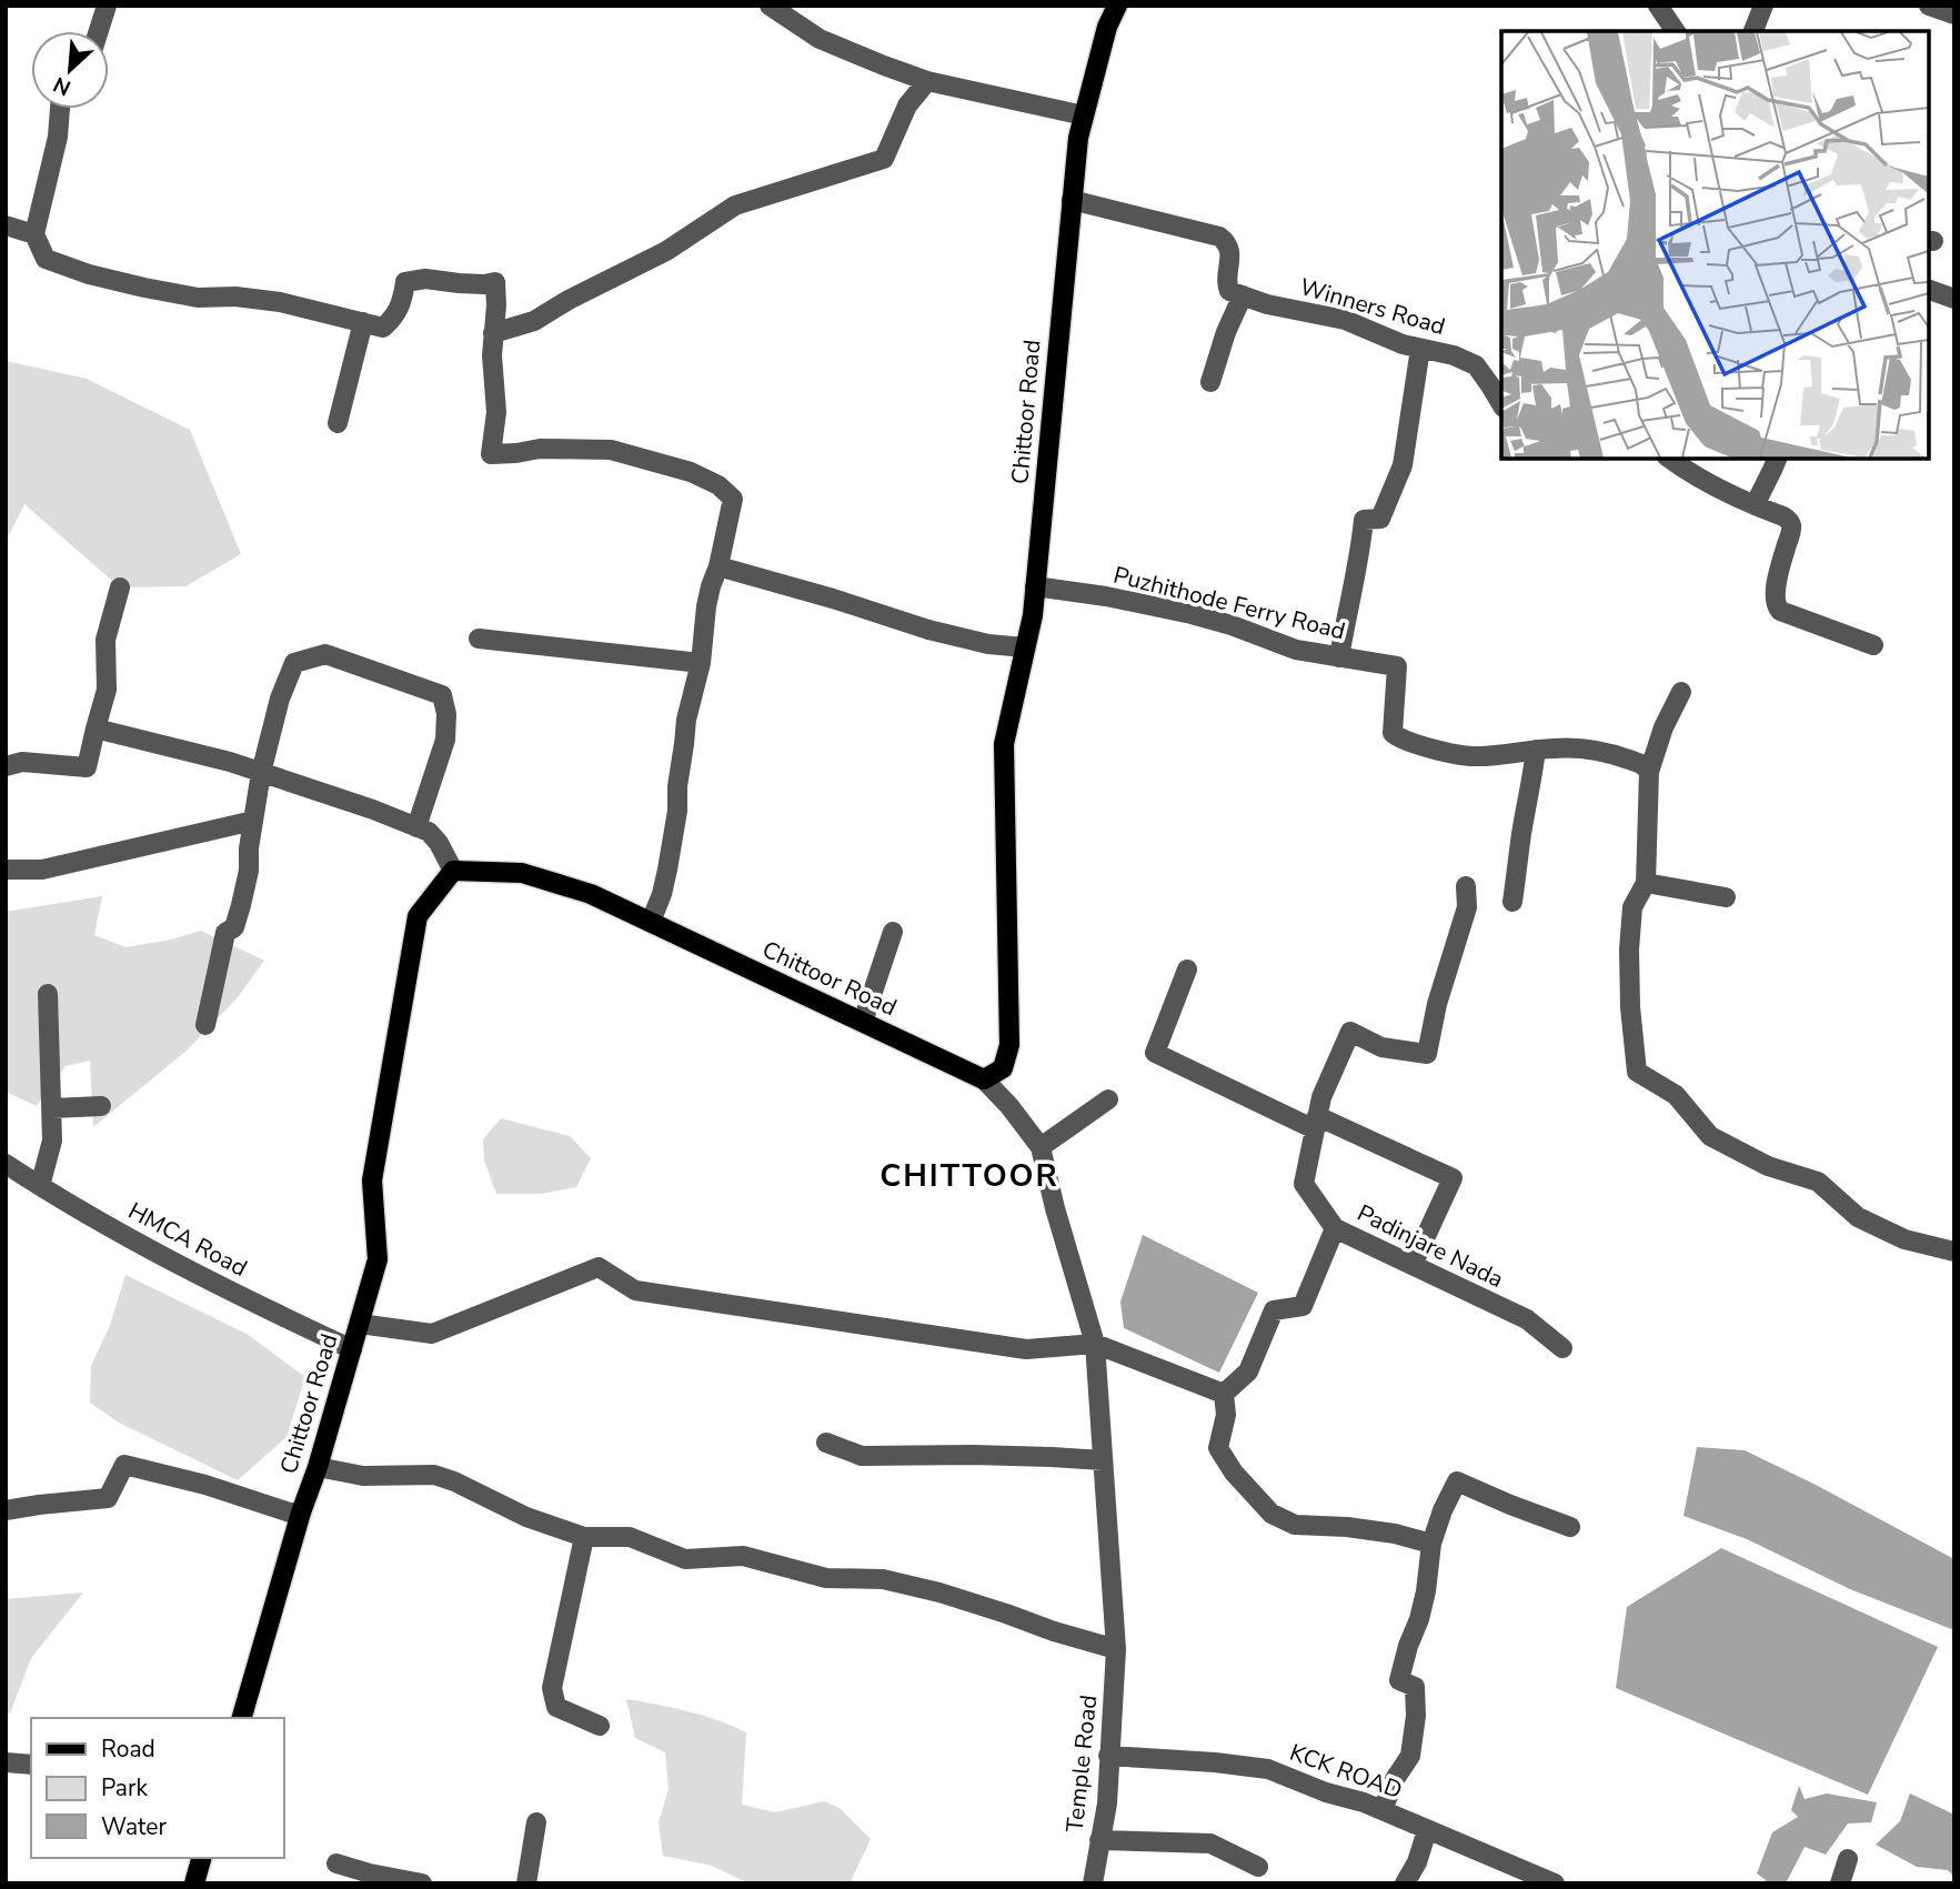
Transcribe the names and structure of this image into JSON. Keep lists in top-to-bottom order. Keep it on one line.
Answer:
{"streets":{"main road":["Chittoor Road"],"street":["Winners Road","Puzhithode Ferry Road","HMCA Road","Padinjare Nada","Temple Road","KCK ROAD"]},"crossings":[["Chittoor Road","Puzhithode Ferry Road"],["Chittoor Road","HMCA Road"],["Temple Road","KCK ROAD"]],"districts":["CHITTOOR"],"legend":["Road","Park","Water"],"north":"bottom left"}
